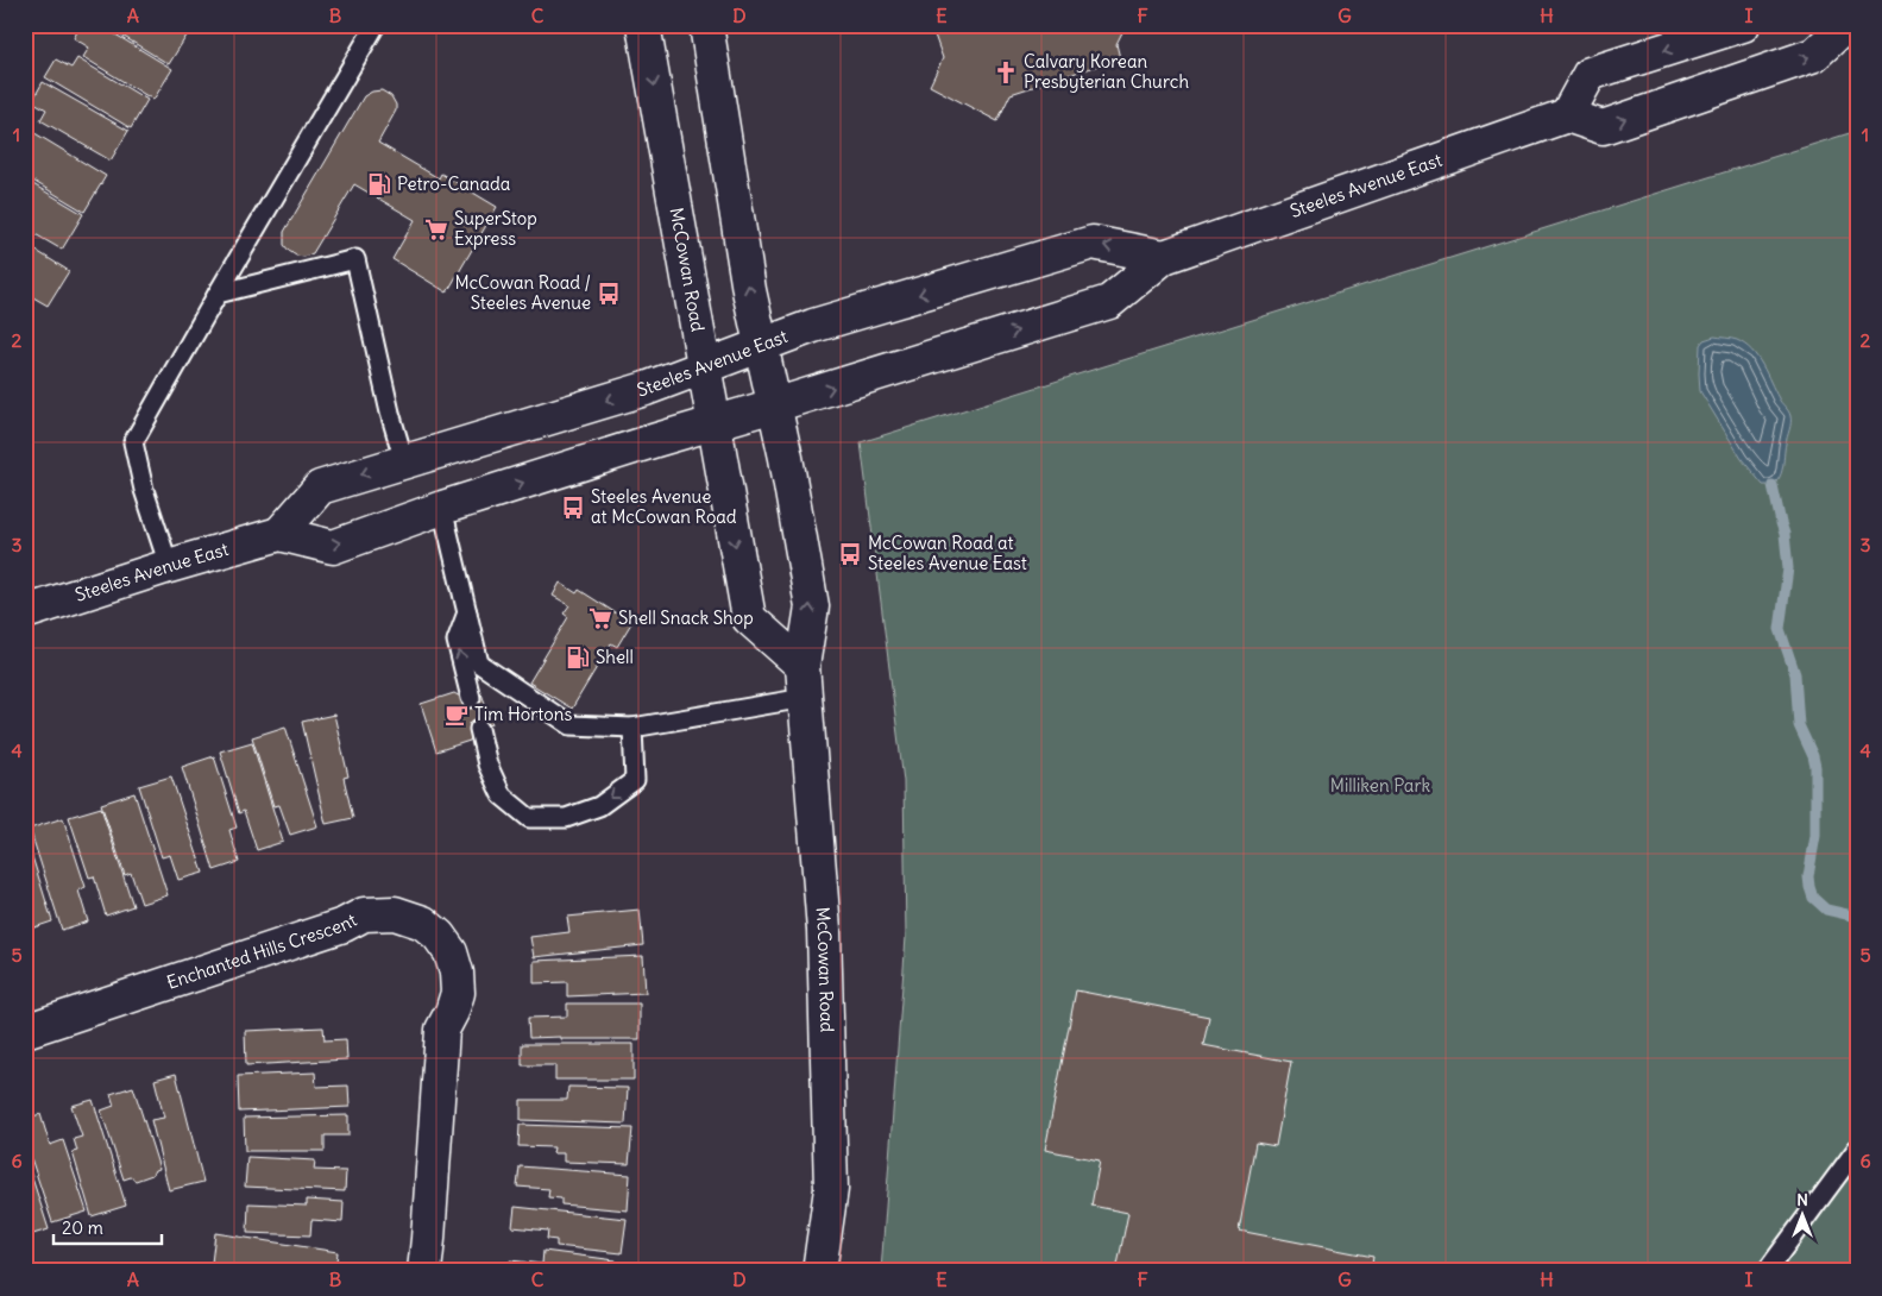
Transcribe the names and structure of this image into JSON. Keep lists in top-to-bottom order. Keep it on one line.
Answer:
{"streets":{"main road":["Steeles Avenue East","McCowan Road","Enchanted Hills Crescent"]},"crossings":[["Steeles Avenue East","McCowan Road"]],"parks":["Milliken Park"],"places":{"church":["Calvary Korean Presbyterian Church"],"fuel station":["Petro-Canada","Shell"],"supermarket":["SuperStop Express","Shell Snack Shop"],"bus stop":["McCowan Road / Steeles Avenue","Steeles Avenue at McCowan Road","McCowan Road at Steeles Avenue East"],"cafe":["Tim Hortons"]},"scale_bar":"20 m","north":"top","grid":{"columns":["A","B","C","D","E","F","G","H","I"],"rows":["1","2","3","4","5","6"]}}
